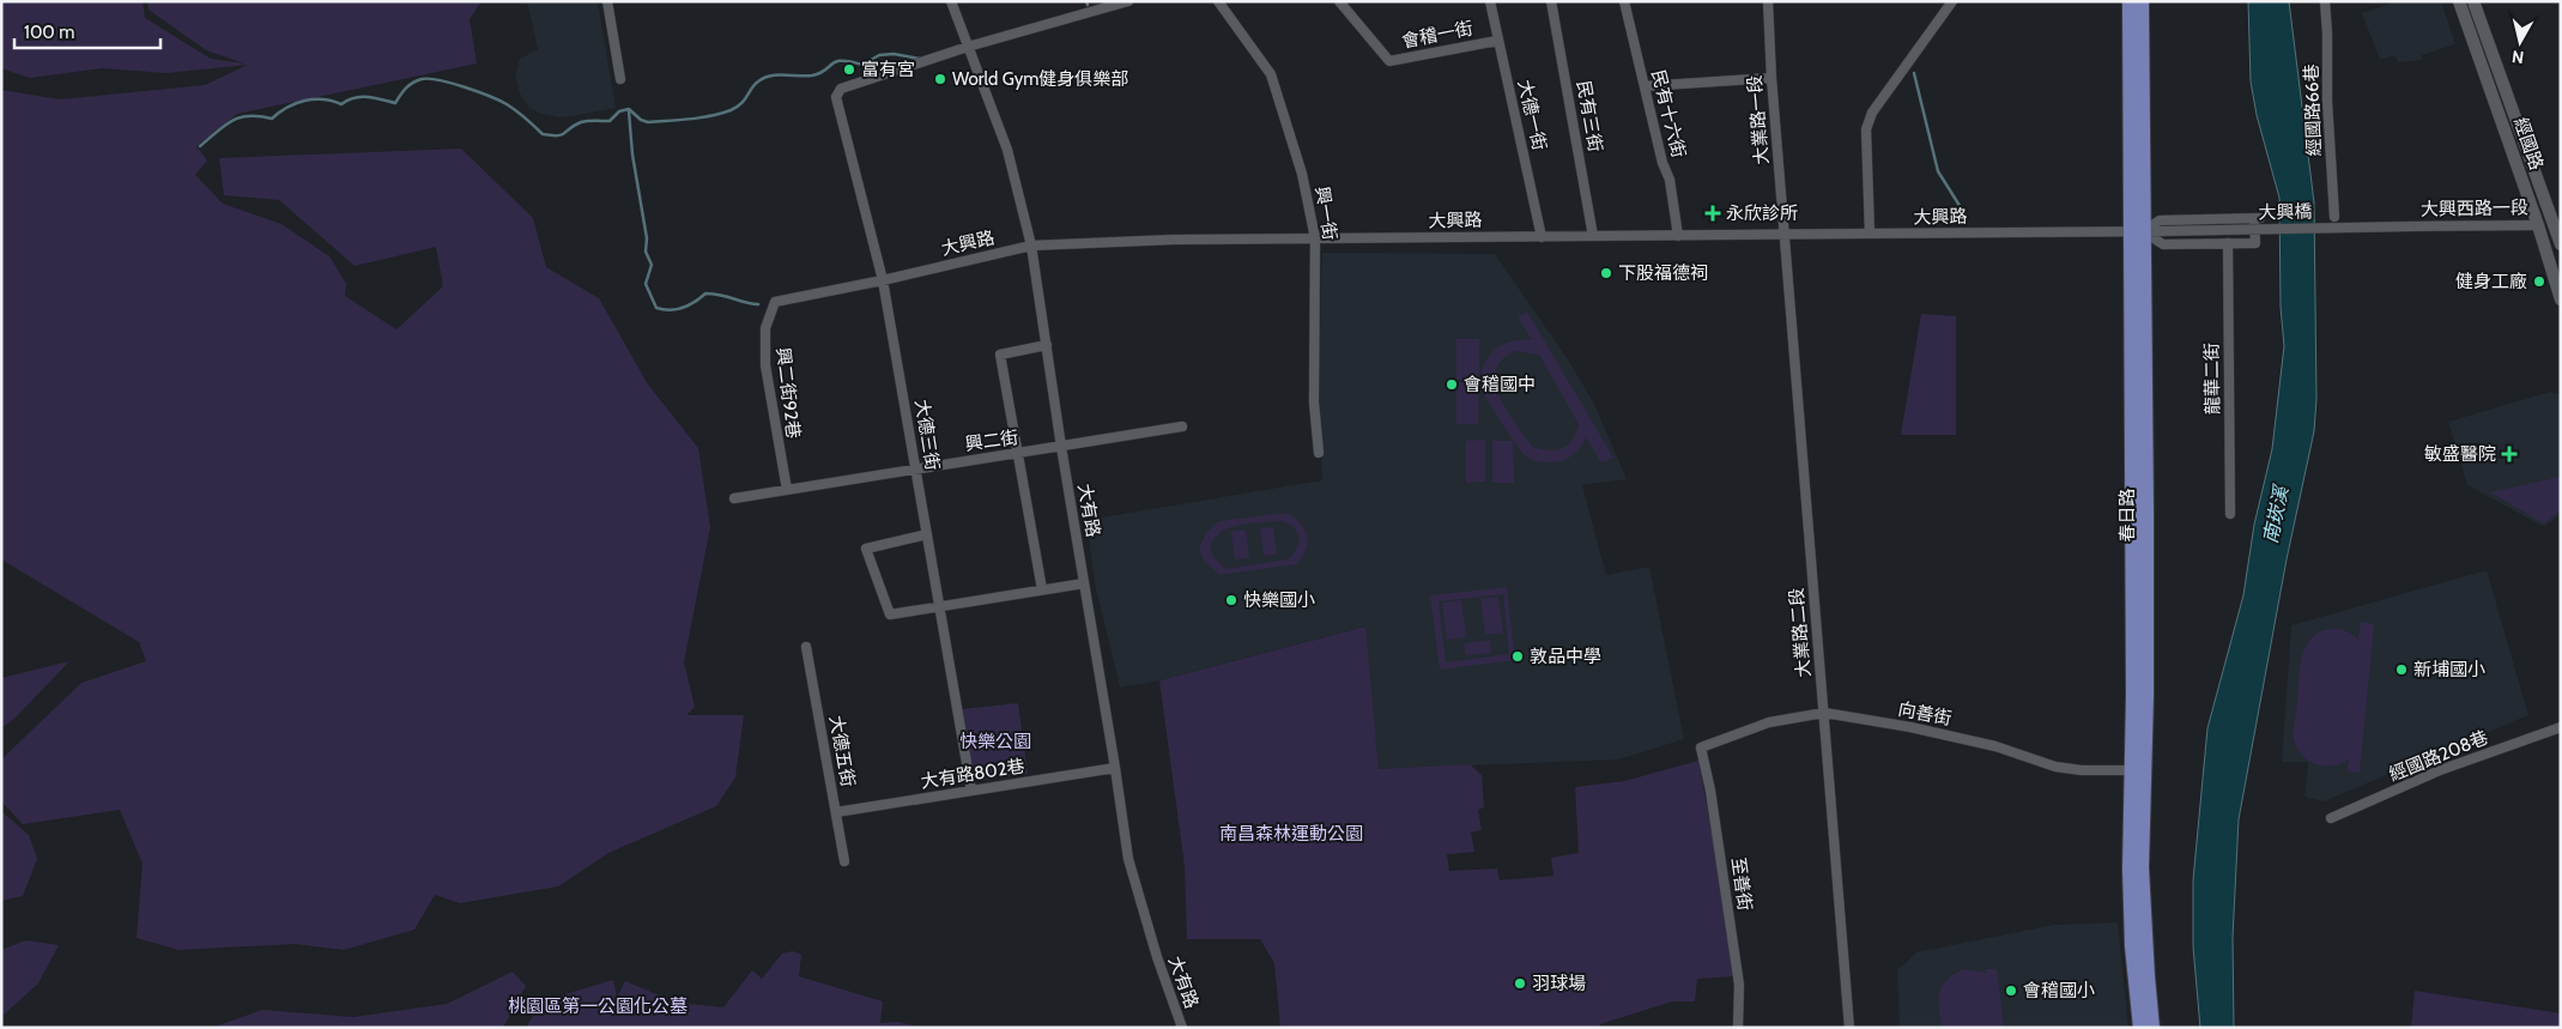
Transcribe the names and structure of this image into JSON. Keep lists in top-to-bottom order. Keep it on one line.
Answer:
{"streets":{"main road":["春日路"],"street":["會稽一街","經國路66巷","民有十六街","大德一街","民有三街","大業路一段","經國路","大興西路一段","大興橋","興一街","大興路","龍華二街","興二街92巷","大德三街","興二街","大有路","大業路二段","向善街","大德五街","經國路208巷","大有路802巷","至善街"]},"crossings":[["會稽一街","大德一街"],["民有十六街","大興路"],["大德一街","大興路"],["民有三街","大興路"],["大業路一段","大興路"],["大業路一段","大業路二段"],["經國路","大興西路一段"],["大興西路一段","大興橋"],["大興橋","大興路"],["大興橋","春日路"],["興一街","大興路"],["大興路","興二街92巷"],["大興路","大德三街"],["大興路","大有路"],["大興路","春日路"],["大興路","大業路二段"],["興二街92巷","興二街"],["大德三街","興二街"],["大德三街","大有路"],["大德三街","大有路802巷"],["興二街","大有路"],["大有路","大有路802巷"],["春日路","向善街"],["大業路二段","向善街"],["向善街","至善街"],["大德五街","大有路802巷"]],"water":["南崁溪"],"parks":["快樂公園","南昌森林運動公園","桃園區第一公園化公墓"],"places":{"other":["富有宮","World Gym健身俱樂部","下股福德祠","健身工廠","會稽國中","快樂國小","敦品中學","新埔國小","羽球場","會稽國小"],"health":["永欣診所","敏盛醫院"]},"scale_bar":"100 m","north":"bottom"}
